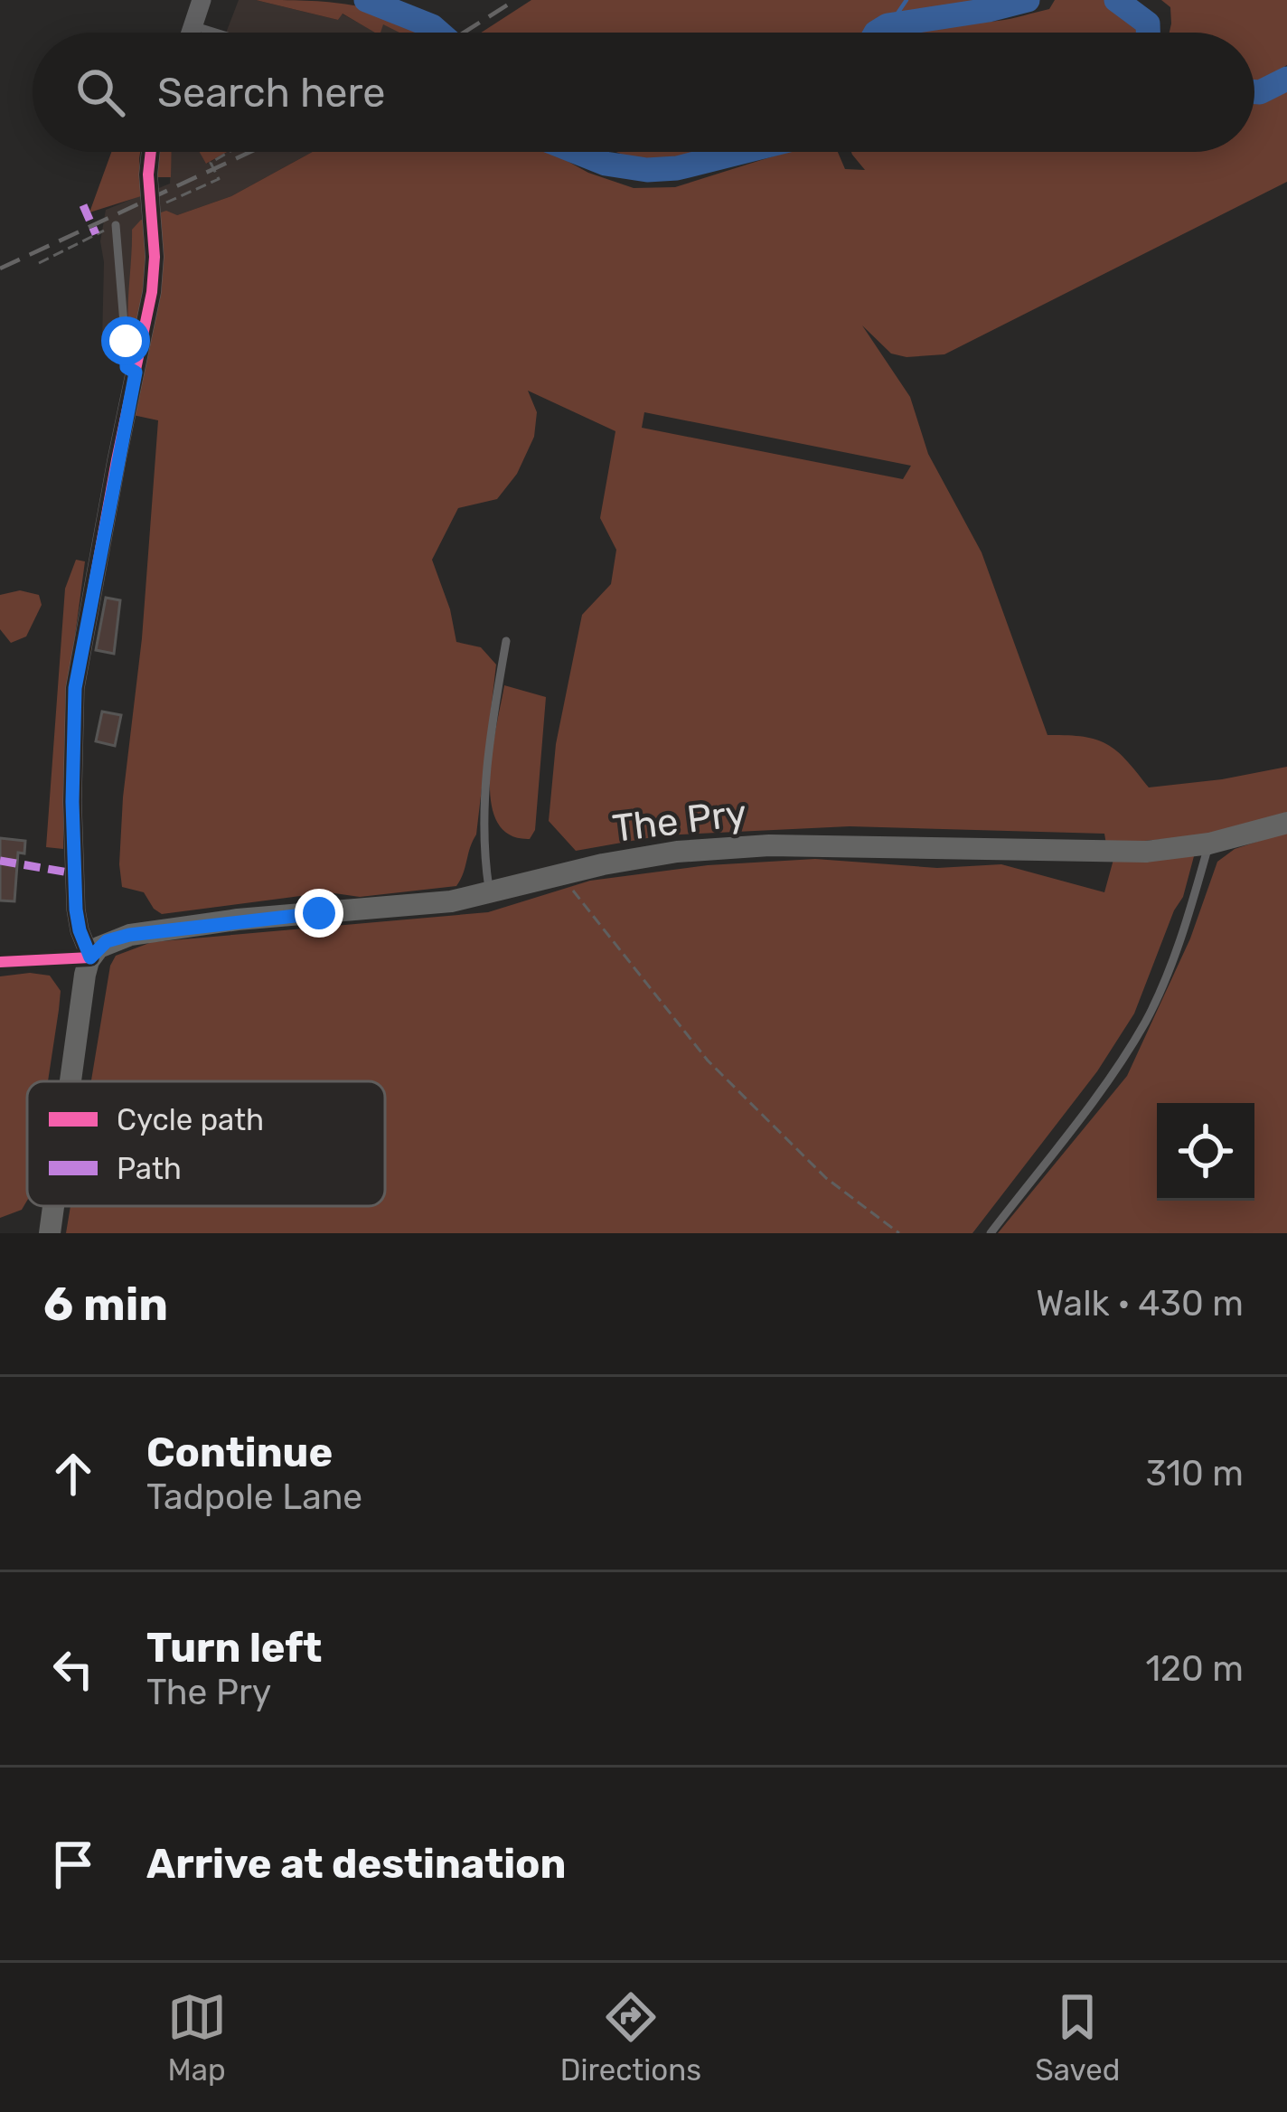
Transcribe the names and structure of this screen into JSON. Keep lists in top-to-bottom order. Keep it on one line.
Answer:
{"streets":{"main road":["The Pry"]},"legend":["Cycle path","Path"],"page":{"search":"Search here","heading":["6 min","Walk · 430 m"],"list":[["Continue","Tadpole Lane","310 m"],["Turn left","The Pry","120 m"],"Arrive at destination"],"nav":["Map","Directions","Saved"]}}
